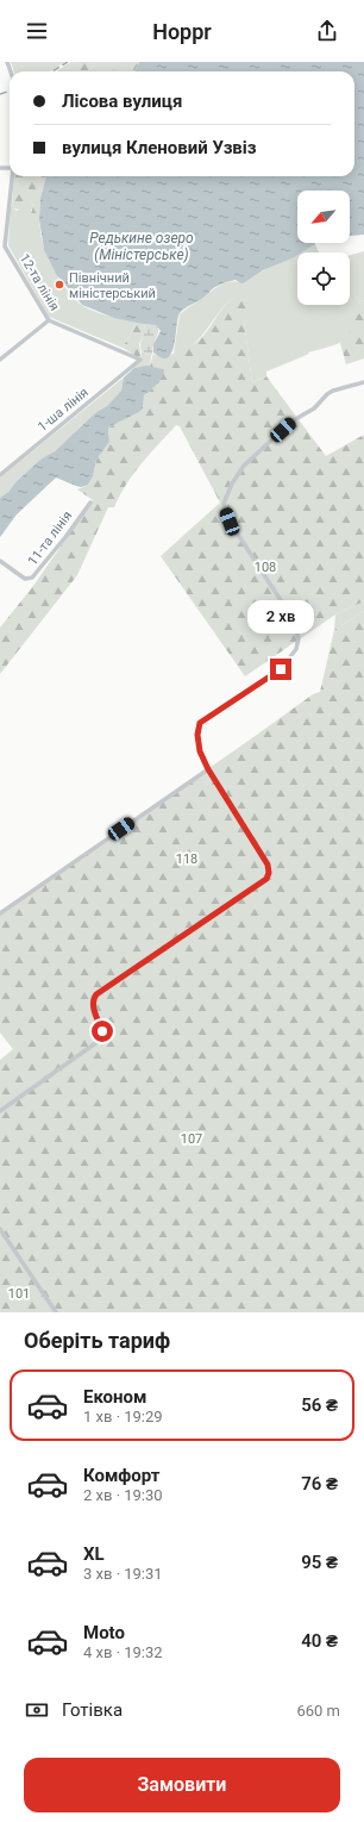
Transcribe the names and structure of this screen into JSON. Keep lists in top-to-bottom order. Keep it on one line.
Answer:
{"streets":{"street":["12-та лінія","1-ша лінія","11-та лінія"]},"crossings":[["12-та лінія","1-ша лінія"]],"water":["Редькине озеро (Міністерське)"],"parks":["108","118","107","101"],"places":["Північний міністерський"],"north":"bottom left","page":{"header":"Hoppr","banner":["Лісова вулиця","вулиця Кленовий Узвіз"],"bubble":"2 хв","heading":"Оберіть тариф","list":[{"name":"Економ","note":"1 хв · 19:29","value":"56 ₴"},{"name":"Комфорт","note":"2 хв · 19:30","value":"76 ₴"},{"name":"XL","note":"3 хв · 19:31","value":"95 ₴"},{"name":"Moto","note":"4 хв · 19:32","value":"40 ₴"}],"pay":["Готівка","660 m"],"buttons":"Замовити"}}
